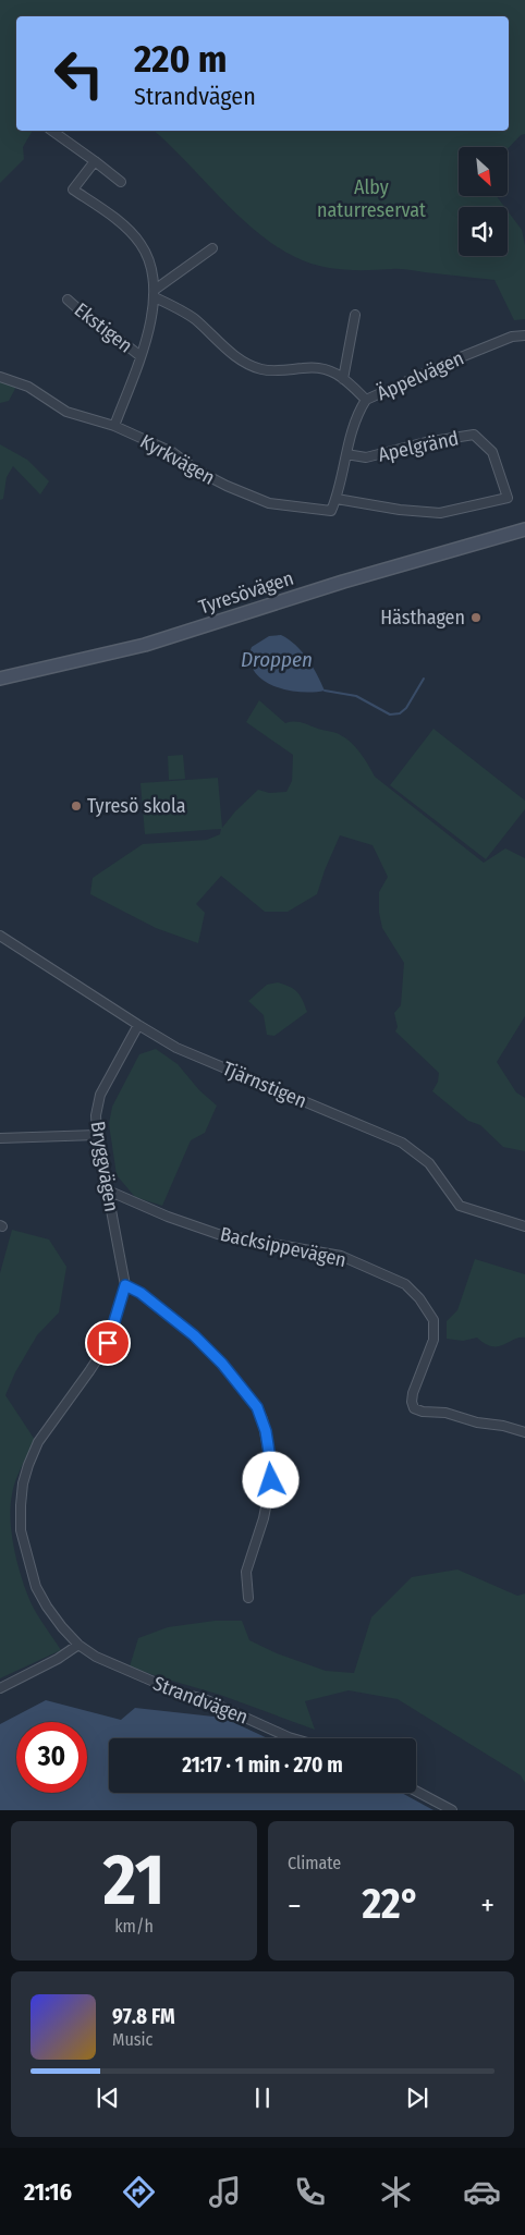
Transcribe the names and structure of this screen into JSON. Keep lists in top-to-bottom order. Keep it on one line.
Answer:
{"streets":{"main road":["Tyresövägen"],"street":["Ekstigen","Äppelvägen","Apelgränd","Kyrkvägen","Tjärnstigen","Bryggvägen","Backsippevägen","Strandvägen"]},"crossings":[["Ekstigen","Kyrkvägen"],["Äppelvägen","Apelgränd"],["Äppelvägen","Kyrkvägen"],["Tjärnstigen","Bryggvägen"],["Bryggvägen","Backsippevägen"],["Bryggvägen","Strandvägen"]],"water":["Droppen"],"parks":["Alby naturreservat"],"places":["Hästhagen","Tyresö skola"],"north":"bottom right","page":{"turn":["220 m","Strandvägen"],"limit":"30","trip":"21:17 · 1 min · 270 m","tile":[["21","km/h"],"Climate"],"heat":["−","22°","+"],"song":["97.8 FM","Music"],"tabs":"21:16"}}
